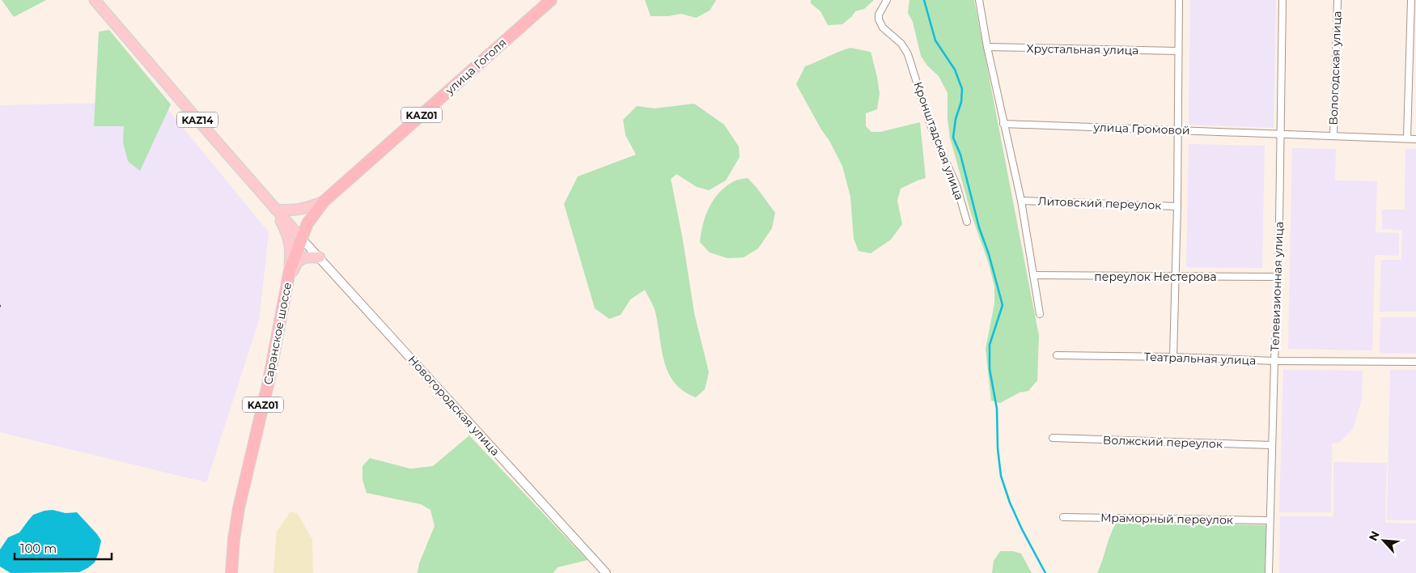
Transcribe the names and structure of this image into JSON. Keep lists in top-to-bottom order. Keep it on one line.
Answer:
{"streets":{"highway":["улица Гоголя","KАZ01","Саранское шоссе","KAZ01"],"main road":["KAZ14"],"street":["Хрустальная улица","Вологодская улица","улица Громовой","Кронштадская улица","Литовский переулок","переулок Нестерова","Телевизионная улица","Театральная улица","Новогородская улица","Волжский переулок","Мраморный переулок"]},"crossings":[["улица Гоголя","KAZ14"],["улица Гоголя","Саранское шоссе"],["улица Гоголя","Новогородская улица"],["Вологодская улица","улица Громовой"],["KAZ14","Саранское шоссе"],["KAZ14","Новогородская улица"],["улица Громовой","Телевизионная улица"],["переулок Нестерова","Телевизионная улица"],["Телевизионная улица","Театральная улица"],["Телевизионная улица","Волжский переулок"],["Телевизионная улица","Мраморный переулок"],["Саранское шоссе","Новогородская улица"]],"scale_bar":"100 m","north":"top left"}
